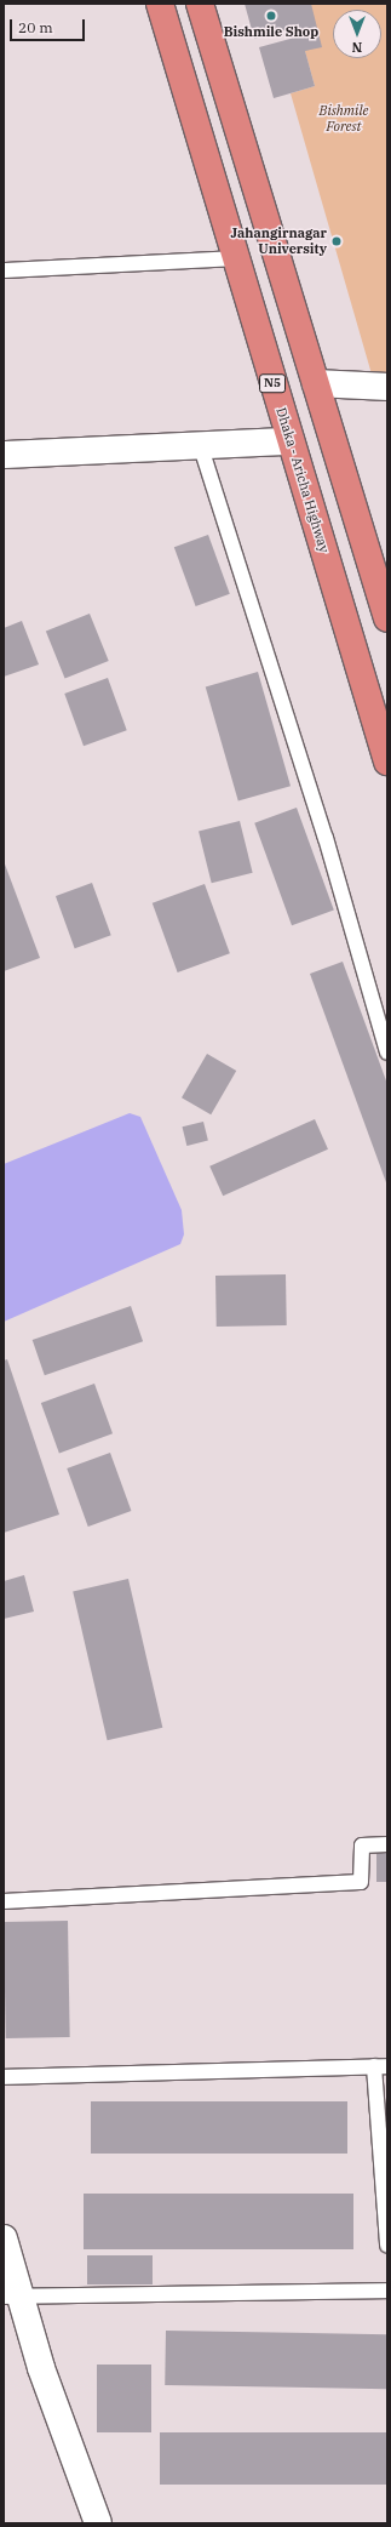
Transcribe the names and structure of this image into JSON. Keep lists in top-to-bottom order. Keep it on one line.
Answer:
{"streets":{"highway":["N5","Dhaka - Aricha Highway"]},"parks":["Bishmile Forest"],"places":["Bishmile Shop","Jahangirnagar University"],"scale_bar":"20 m","north":"bottom"}
